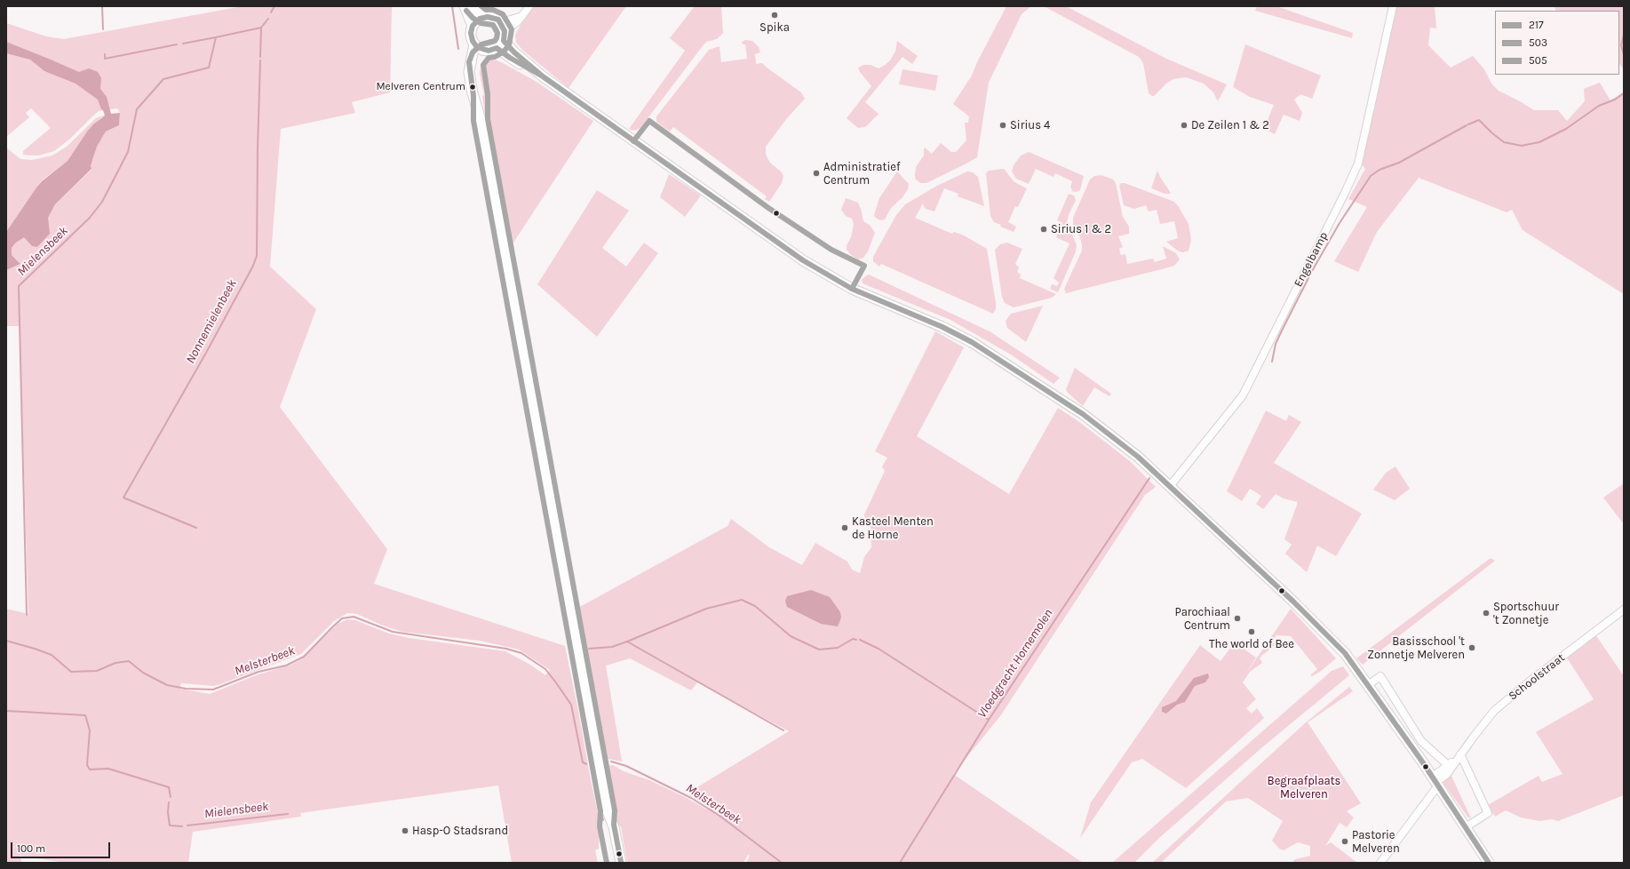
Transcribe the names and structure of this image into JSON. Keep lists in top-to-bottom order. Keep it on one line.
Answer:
{"streets":{"street":["Engelbamp","Schoolstraat"]},"water":["Mielensbeek","Nonnemielenbeek","Melsterbeek","Vloedgracht Hornemolen"],"parks":["Begraafplaats Melveren"],"places":["Spika","Melveren Centrum","Sirius 4","De Zeilen 1 & 2","Administratief Centrum","Sirius 1 & 2","Kasteel Menten de Horne","Sportschuur 't Zonnetje","Parochiaal Centrum","The world of Bee","Basisschool 't Zonnetje Melveren","Hasp-O Stadsrand","Pastorie Melveren"],"lines":["transit line 505","transit line 503","transit line 217"],"legend":["217","503","505"],"scale_bar":"100 m"}
